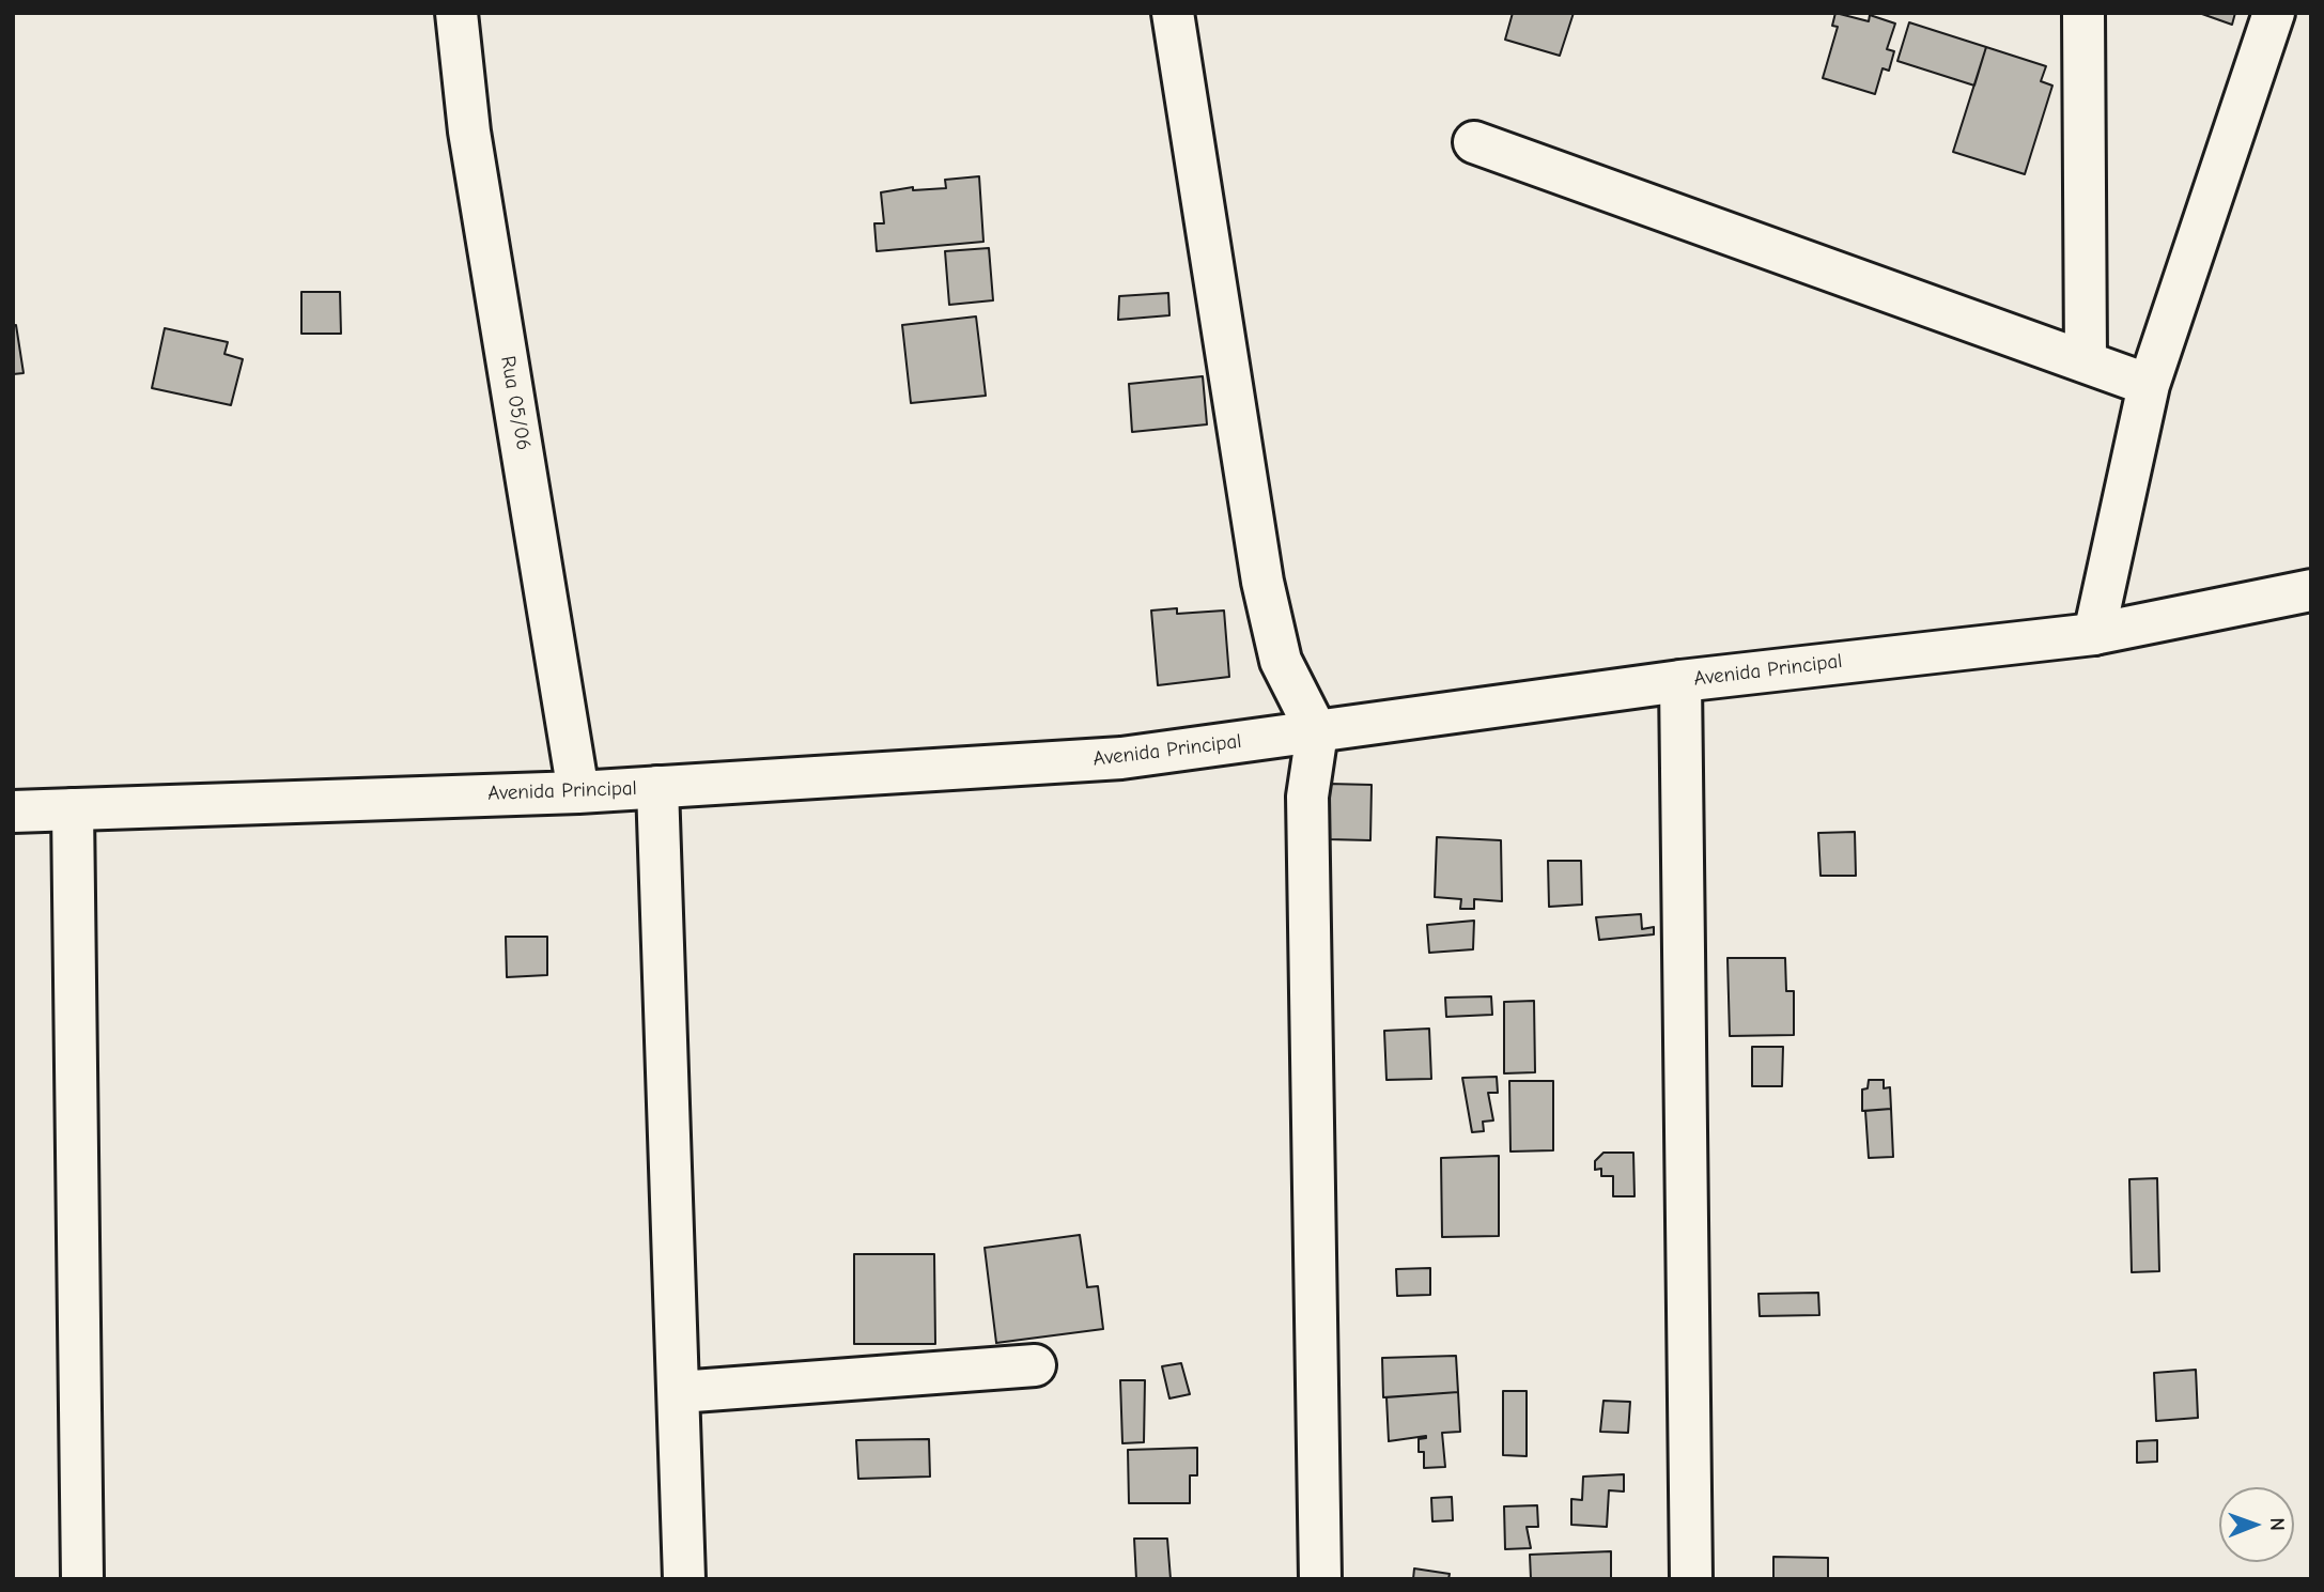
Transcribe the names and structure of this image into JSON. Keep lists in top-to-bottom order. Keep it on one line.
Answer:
{"streets":{"street":["Rua 05/06","Avenida Principal"]},"crossings":[["Rua 05/06","Avenida Principal"]],"north":"right"}
